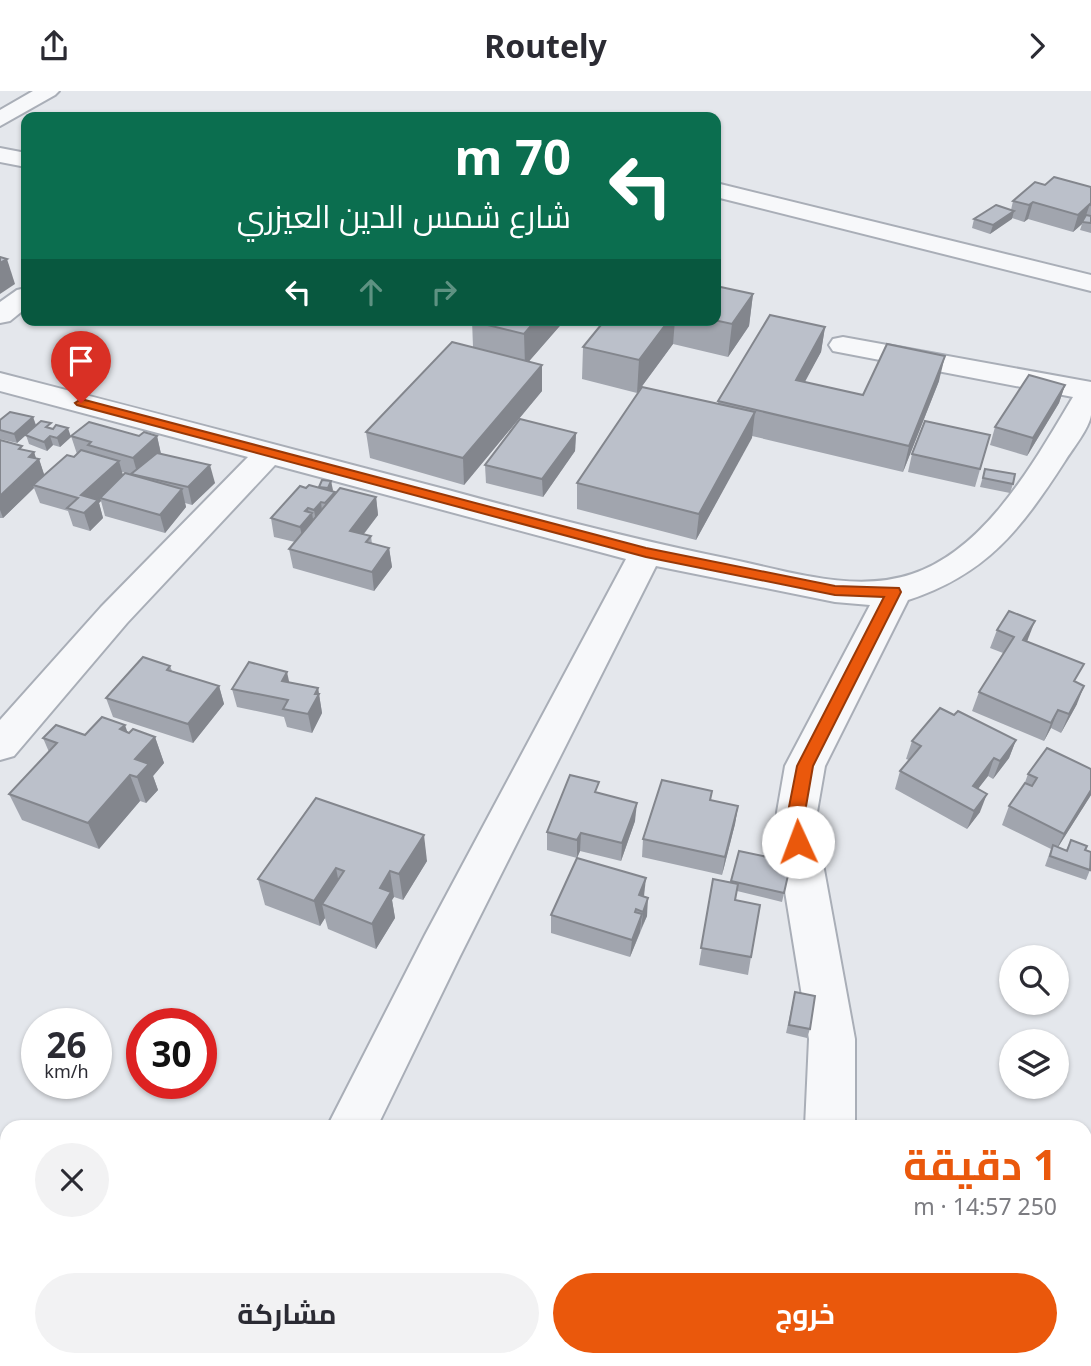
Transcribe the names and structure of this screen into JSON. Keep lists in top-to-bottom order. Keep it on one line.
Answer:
{"page":{"header":"Routely","turn":["70 m","شارع شمس الدين العيزري"],"speed":"26 km/h","limit":"30","heading":["1 دقيقة","250 m · 14:57"],"buttons":["خروج","مشاركة"]}}
